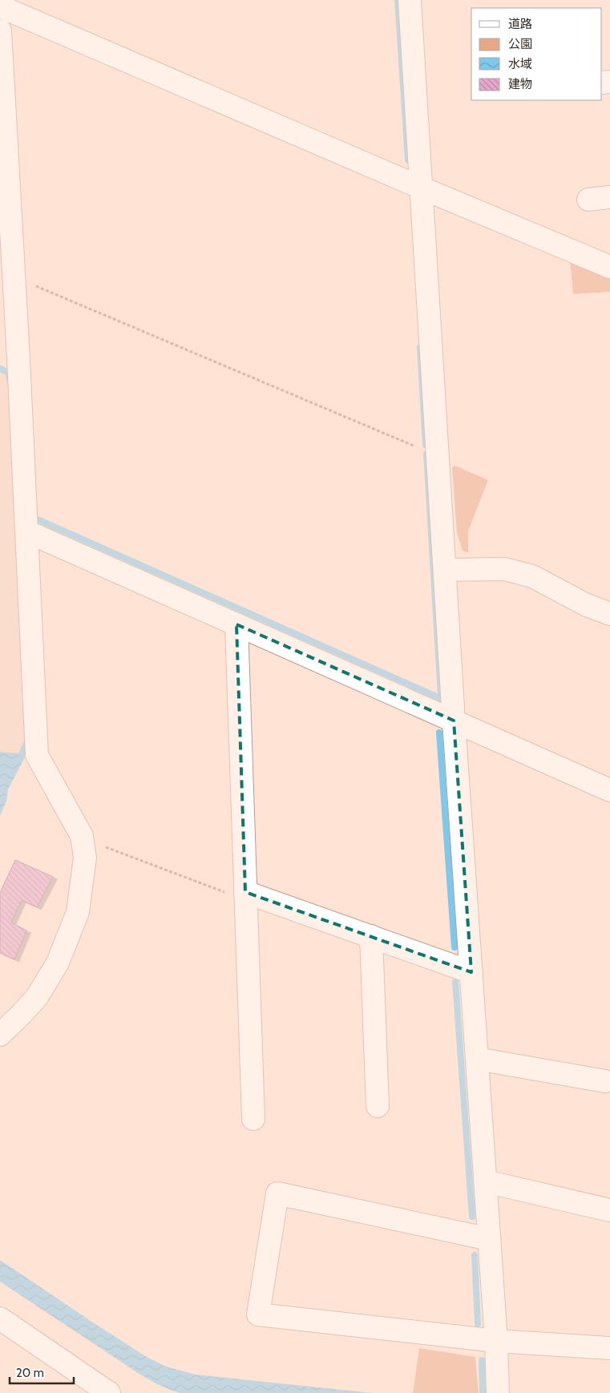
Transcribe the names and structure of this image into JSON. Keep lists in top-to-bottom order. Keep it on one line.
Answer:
{"legend":["道路","公園","水域","建物"],"scale_bar":"20 m"}
